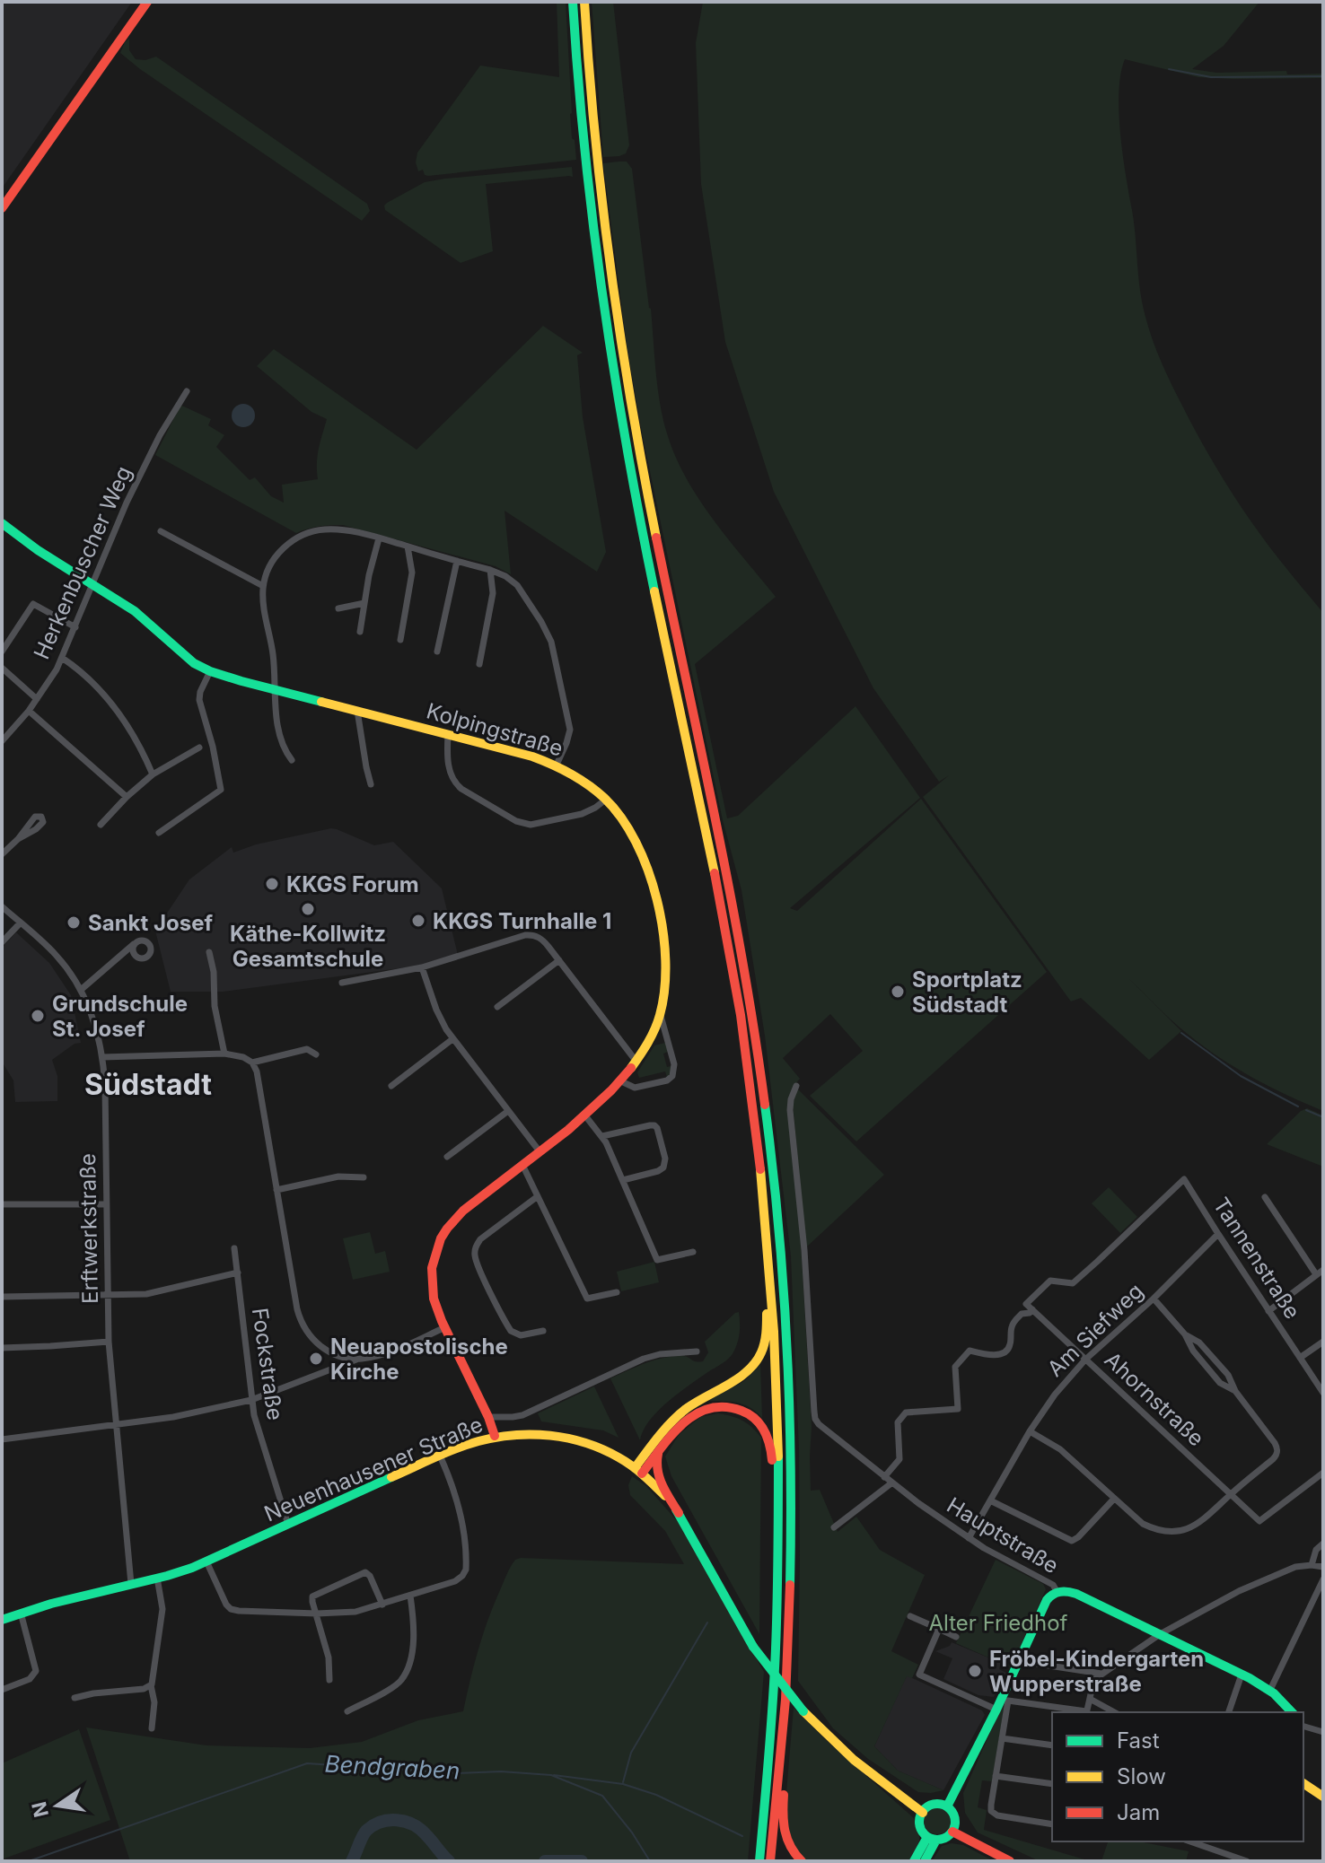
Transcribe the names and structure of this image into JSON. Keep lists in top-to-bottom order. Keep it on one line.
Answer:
{"streets":{"main road":["Kolpingstraße","Neuenhausener Straße","Hauptstraße"],"street":["Herkenbuscher Weg","Erftwerkstraße","Tannenstraße","Am Siefweg","Fockstraße","Ahornstraße"]},"crossings":[["Herkenbuscher Weg","Kolpingstraße"],["Kolpingstraße","Neuenhausener Straße"],["Erftwerkstraße","Neuenhausener Straße"],["Tannenstraße","Am Siefweg"],["Tannenstraße","Ahornstraße"],["Am Siefweg","Ahornstraße"],["Am Siefweg","Hauptstraße"],["Fockstraße","Neuenhausener Straße"]],"districts":["Südstadt"],"water":["Bendgraben"],"parks":["Alter Friedhof"],"places":["KKGS Forum","Käthe-Kollwitz Gesamtschule","KKGS Turnhalle 1","Sankt Josef","Sportplatz Südstadt","Grundschule St. Josef","Neuapostolische Kirche","Fröbel-Kindergarten Wupperstraße"],"legend":["Fast","Slow","Jam"],"north":"left"}
